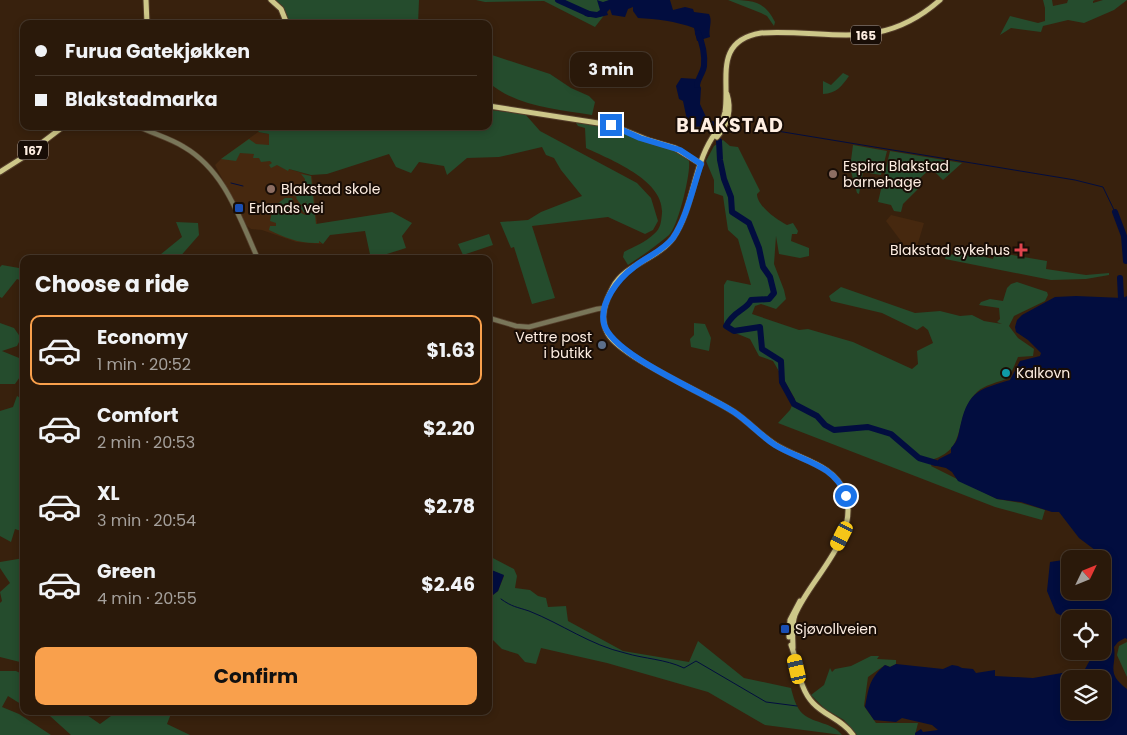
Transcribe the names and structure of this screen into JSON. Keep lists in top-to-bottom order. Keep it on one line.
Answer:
{"streets":{"main road":["165","167"]},"districts":["BLAKSTAD"],"places":{"other":["Espira Blakstad barnehage","Blakstad skole","Vettre post i butikk","Kalkovn"],"transit":["Erlands vei","Sjøvollveien"],"health":["Blakstad sykehus"]},"north":"top right","page":{"banner":["Furua Gatekjøkken","Blakstadmarka"],"bubble":"3 min","heading":"Choose a ride","list":[{"name":"Economy","note":"1 min · 20:52","value":"$1.63"},{"name":"Comfort","note":"2 min · 20:53","value":"$2.20"},{"name":"XL","note":"3 min · 20:54","value":"$2.78"},{"name":"Green","note":"4 min · 20:55","value":"$2.46"}],"buttons":"Confirm"}}
